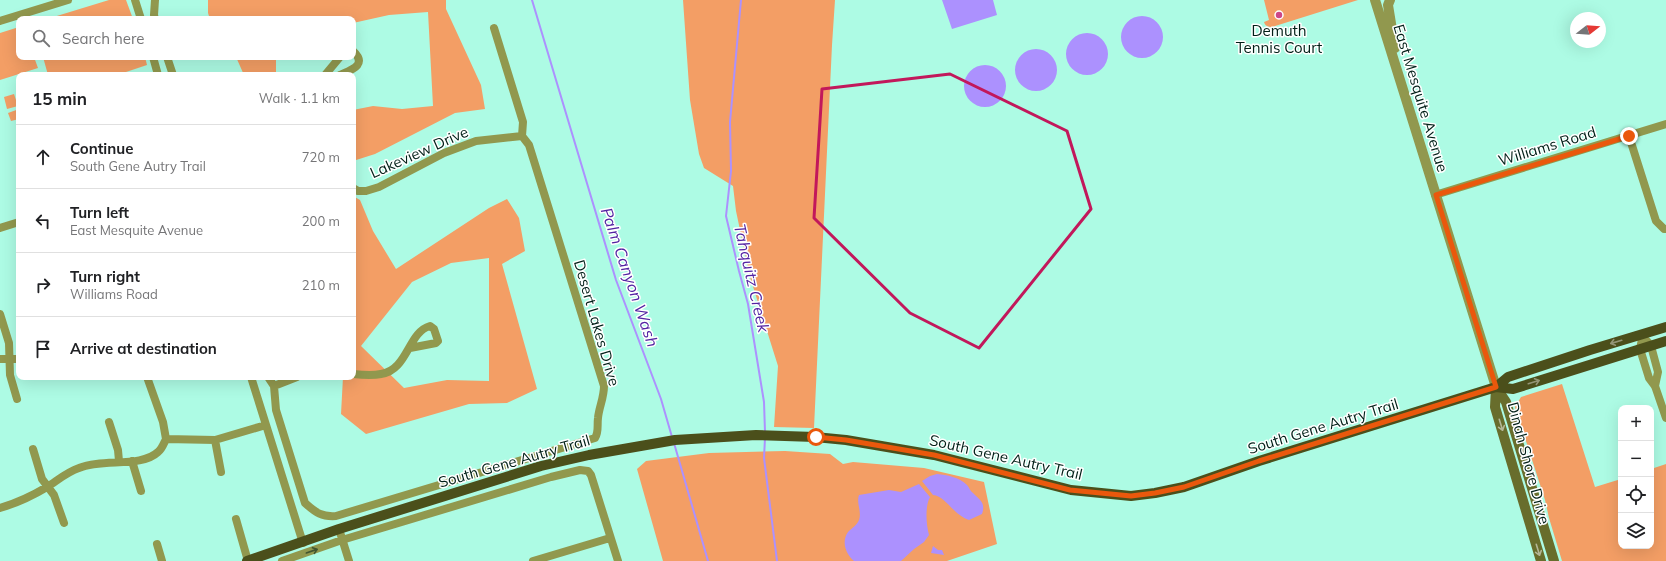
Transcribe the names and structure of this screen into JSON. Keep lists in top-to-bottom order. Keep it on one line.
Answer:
{"streets":{"main road":["South Gene Autry Trail","Dinah Shore Drive"],"street":["East Mesquite Avenue","Williams Road","Lakeview Drive","Desert Lakes Drive"]},"crossings":[["East Mesquite Avenue","Williams Road"],["East Mesquite Avenue","South Gene Autry Trail"],["East Mesquite Avenue","Dinah Shore Drive"],["Lakeview Drive","Desert Lakes Drive"],["South Gene Autry Trail","Dinah Shore Drive"]],"water":["Palm Canyon Wash","Tahquitz Creek"],"places":["Demuth Tennis Court"],"north":"right","page":{"search":"Search here","heading":["15 min","Walk · 1.1 km"],"list":[["Continue","South Gene Autry Trail","720 m"],["Turn left","East Mesquite Avenue","200 m"],["Turn right","Williams Road","210 m"],"Arrive at destination"],"map_buttons":["+","−"]}}
